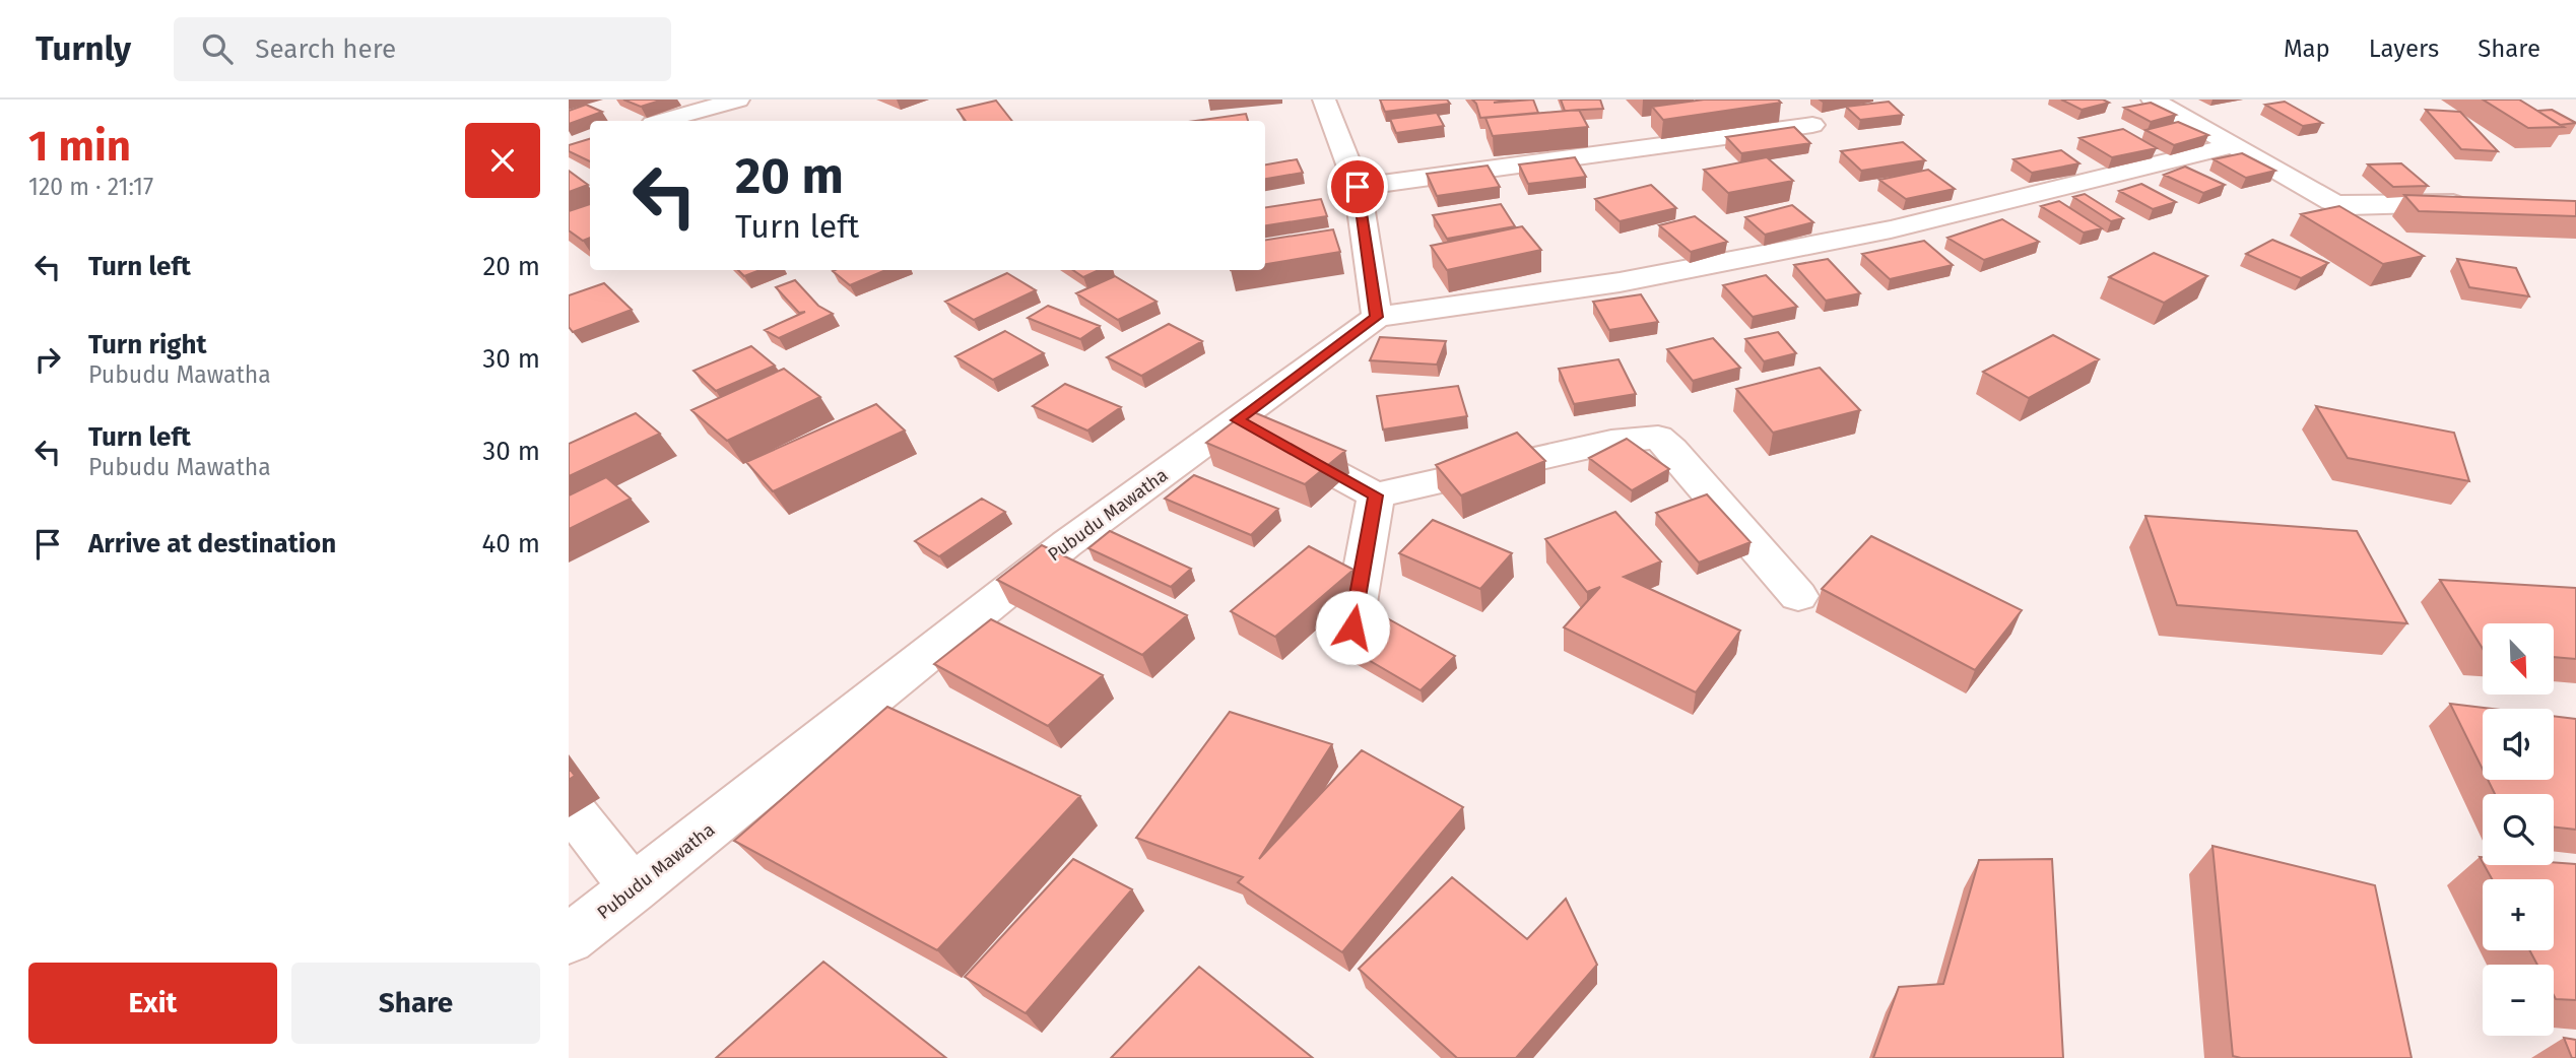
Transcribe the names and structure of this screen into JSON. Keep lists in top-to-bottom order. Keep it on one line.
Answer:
{"streets":{"street":["Pubudu Mawatha"]},"north":"bottom right","page":{"header":"Turnly","search":"Search here","nav":["Map","Layers","Share"],"heading":["1 min","120 m · 21:17"],"turn":["20 m","Turn left"],"list":[{"name":"Turn left","value":"20 m"},{"name":"Turn right","note":"Pubudu Mawatha","value":"30 m"},{"name":"Turn left","note":"Pubudu Mawatha","value":"30 m"},{"name":"Arrive at destination","value":"40 m"}],"map_buttons":["+","−"],"buttons":["Exit","Share"]}}
